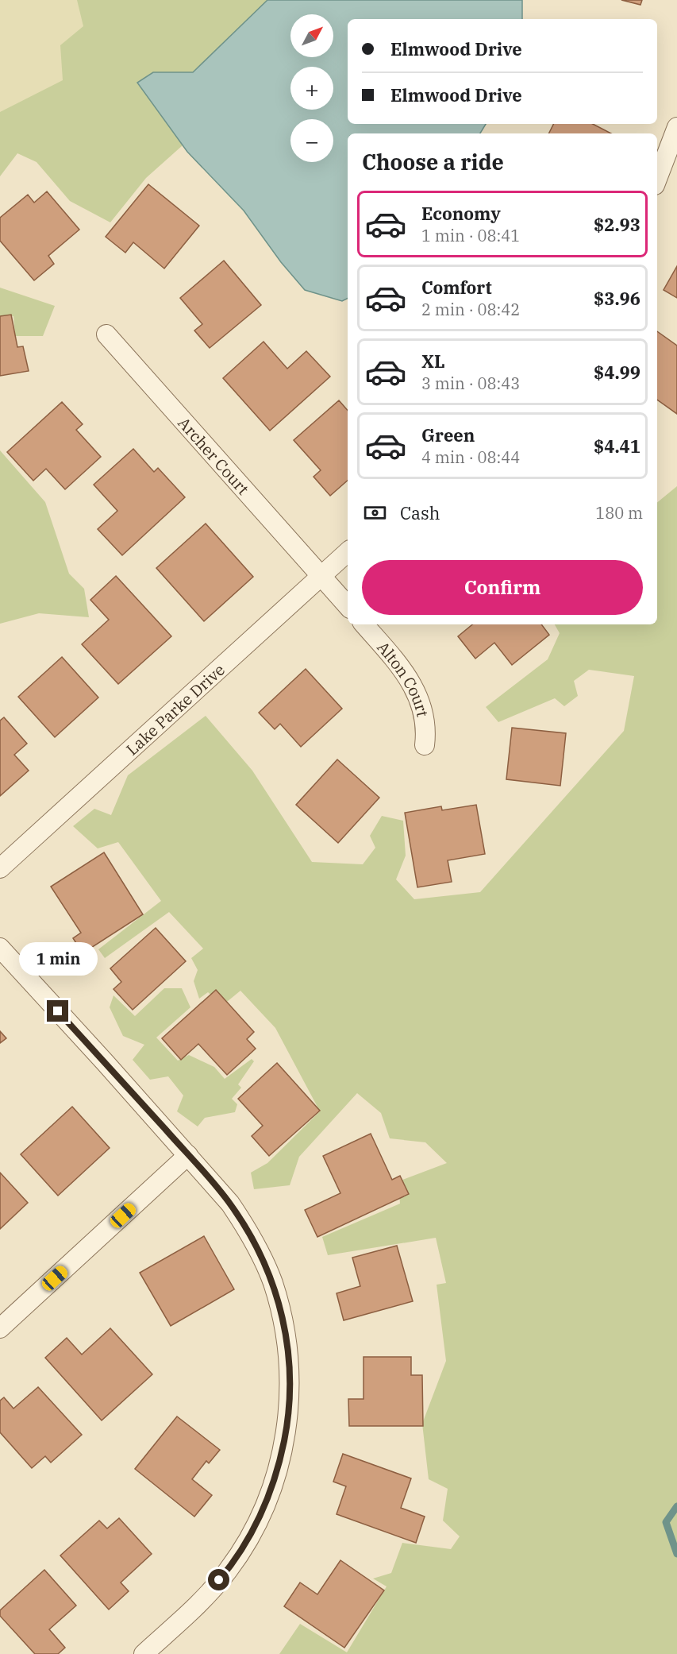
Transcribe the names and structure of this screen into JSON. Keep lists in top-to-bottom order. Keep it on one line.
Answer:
{"streets":{"street":["Archer Court","Alton Court","Lake Parke Drive"]},"crossings":[["Archer Court","Lake Parke Drive"]],"north":"top right","page":{"map_buttons":["+","−"],"banner":["Elmwood Drive","Elmwood Drive"],"heading":"Choose a ride","list":[{"name":"Economy","note":"1 min · 08:41","value":"$2.93"},{"name":"Comfort","note":"2 min · 08:42","value":"$3.96"},{"name":"XL","note":"3 min · 08:43","value":"$4.99"},{"name":"Green","note":"4 min · 08:44","value":"$4.41"}],"pay":["Cash","180 m"],"buttons":"Confirm","bubble":"1 min"}}
